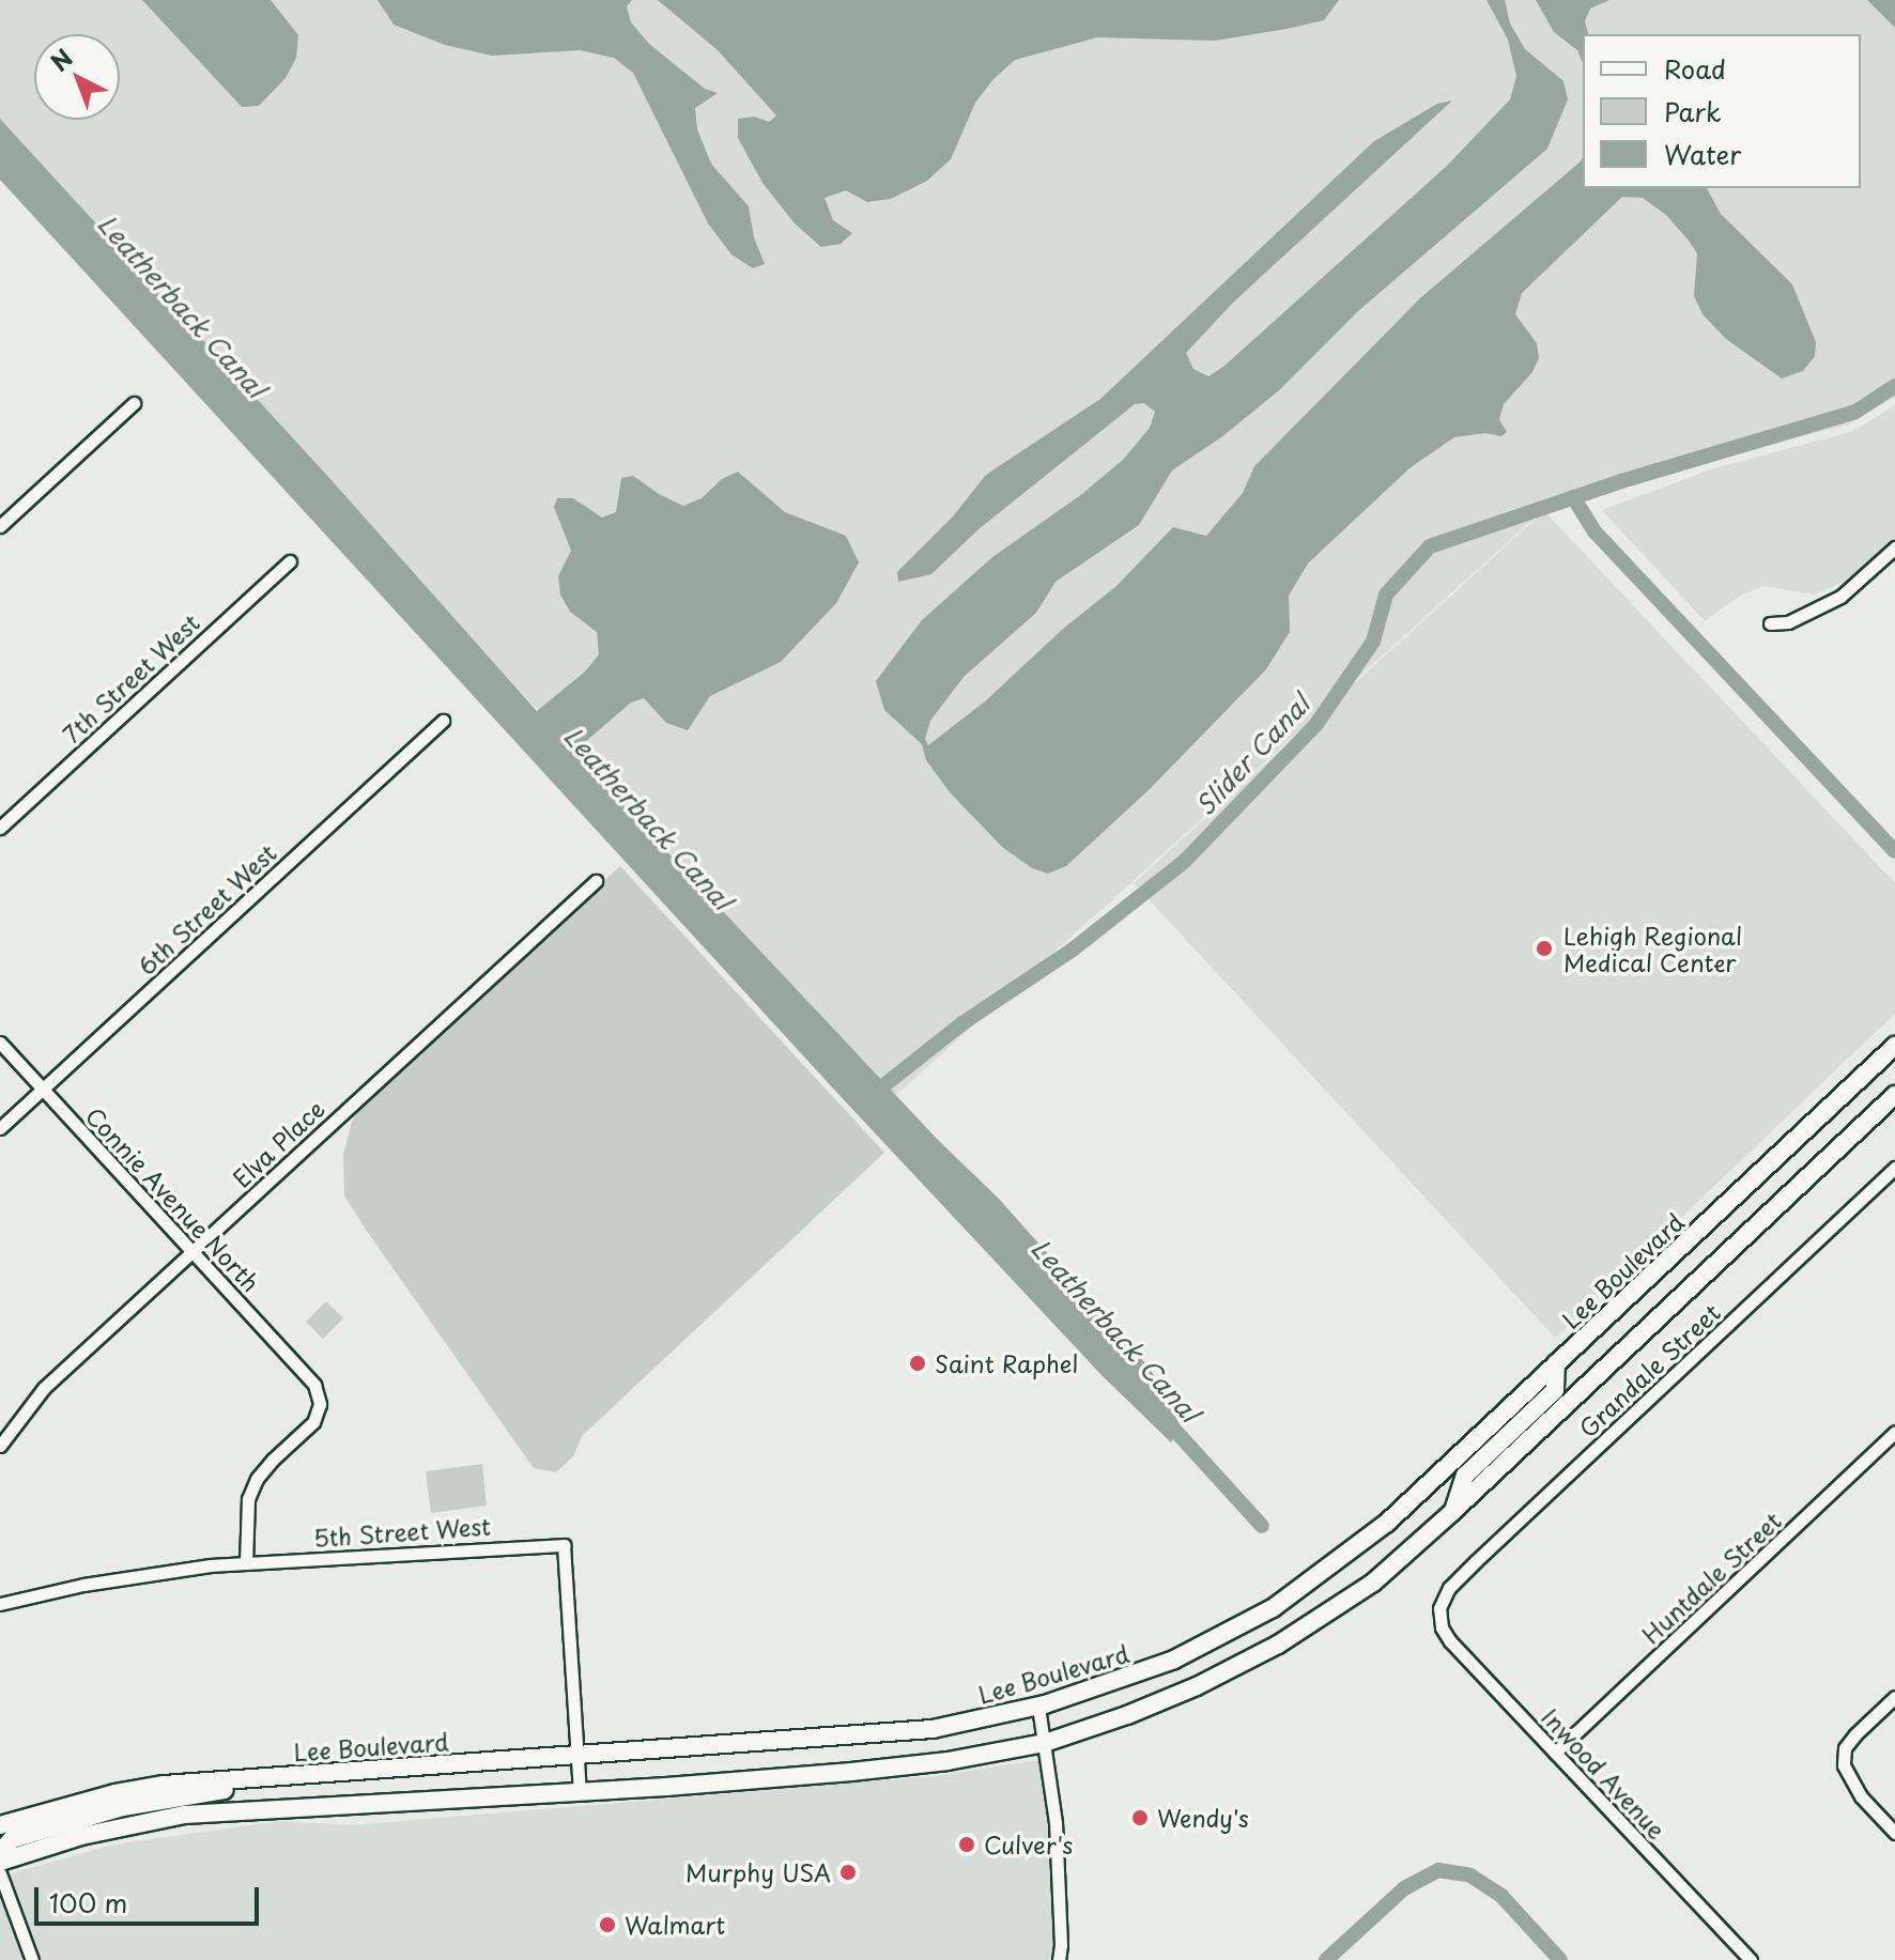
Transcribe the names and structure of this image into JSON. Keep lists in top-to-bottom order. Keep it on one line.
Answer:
{"streets":{"main road":["Lee Boulevard"],"street":["7th Street West","6th Street West","Elva Place","Connie Avenue North","Grandale Street","5th Street West","Huntdale Street","Inwood Avenue"]},"crossings":[["6th Street West","Connie Avenue North"],["Elva Place","Connie Avenue North"],["Connie Avenue North","5th Street West"],["Lee Boulevard","5th Street West"],["Grandale Street","Inwood Avenue"],["Huntdale Street","Inwood Avenue"]],"water":["Leatherback Canal","Slider Canal"],"places":["Lehigh Regional Medical Center","Saint Raphel","Wendy's","Culver's","Murphy USA","Walmart"],"legend":["Road","Park","Water"],"scale_bar":"100 m","north":"top left"}
